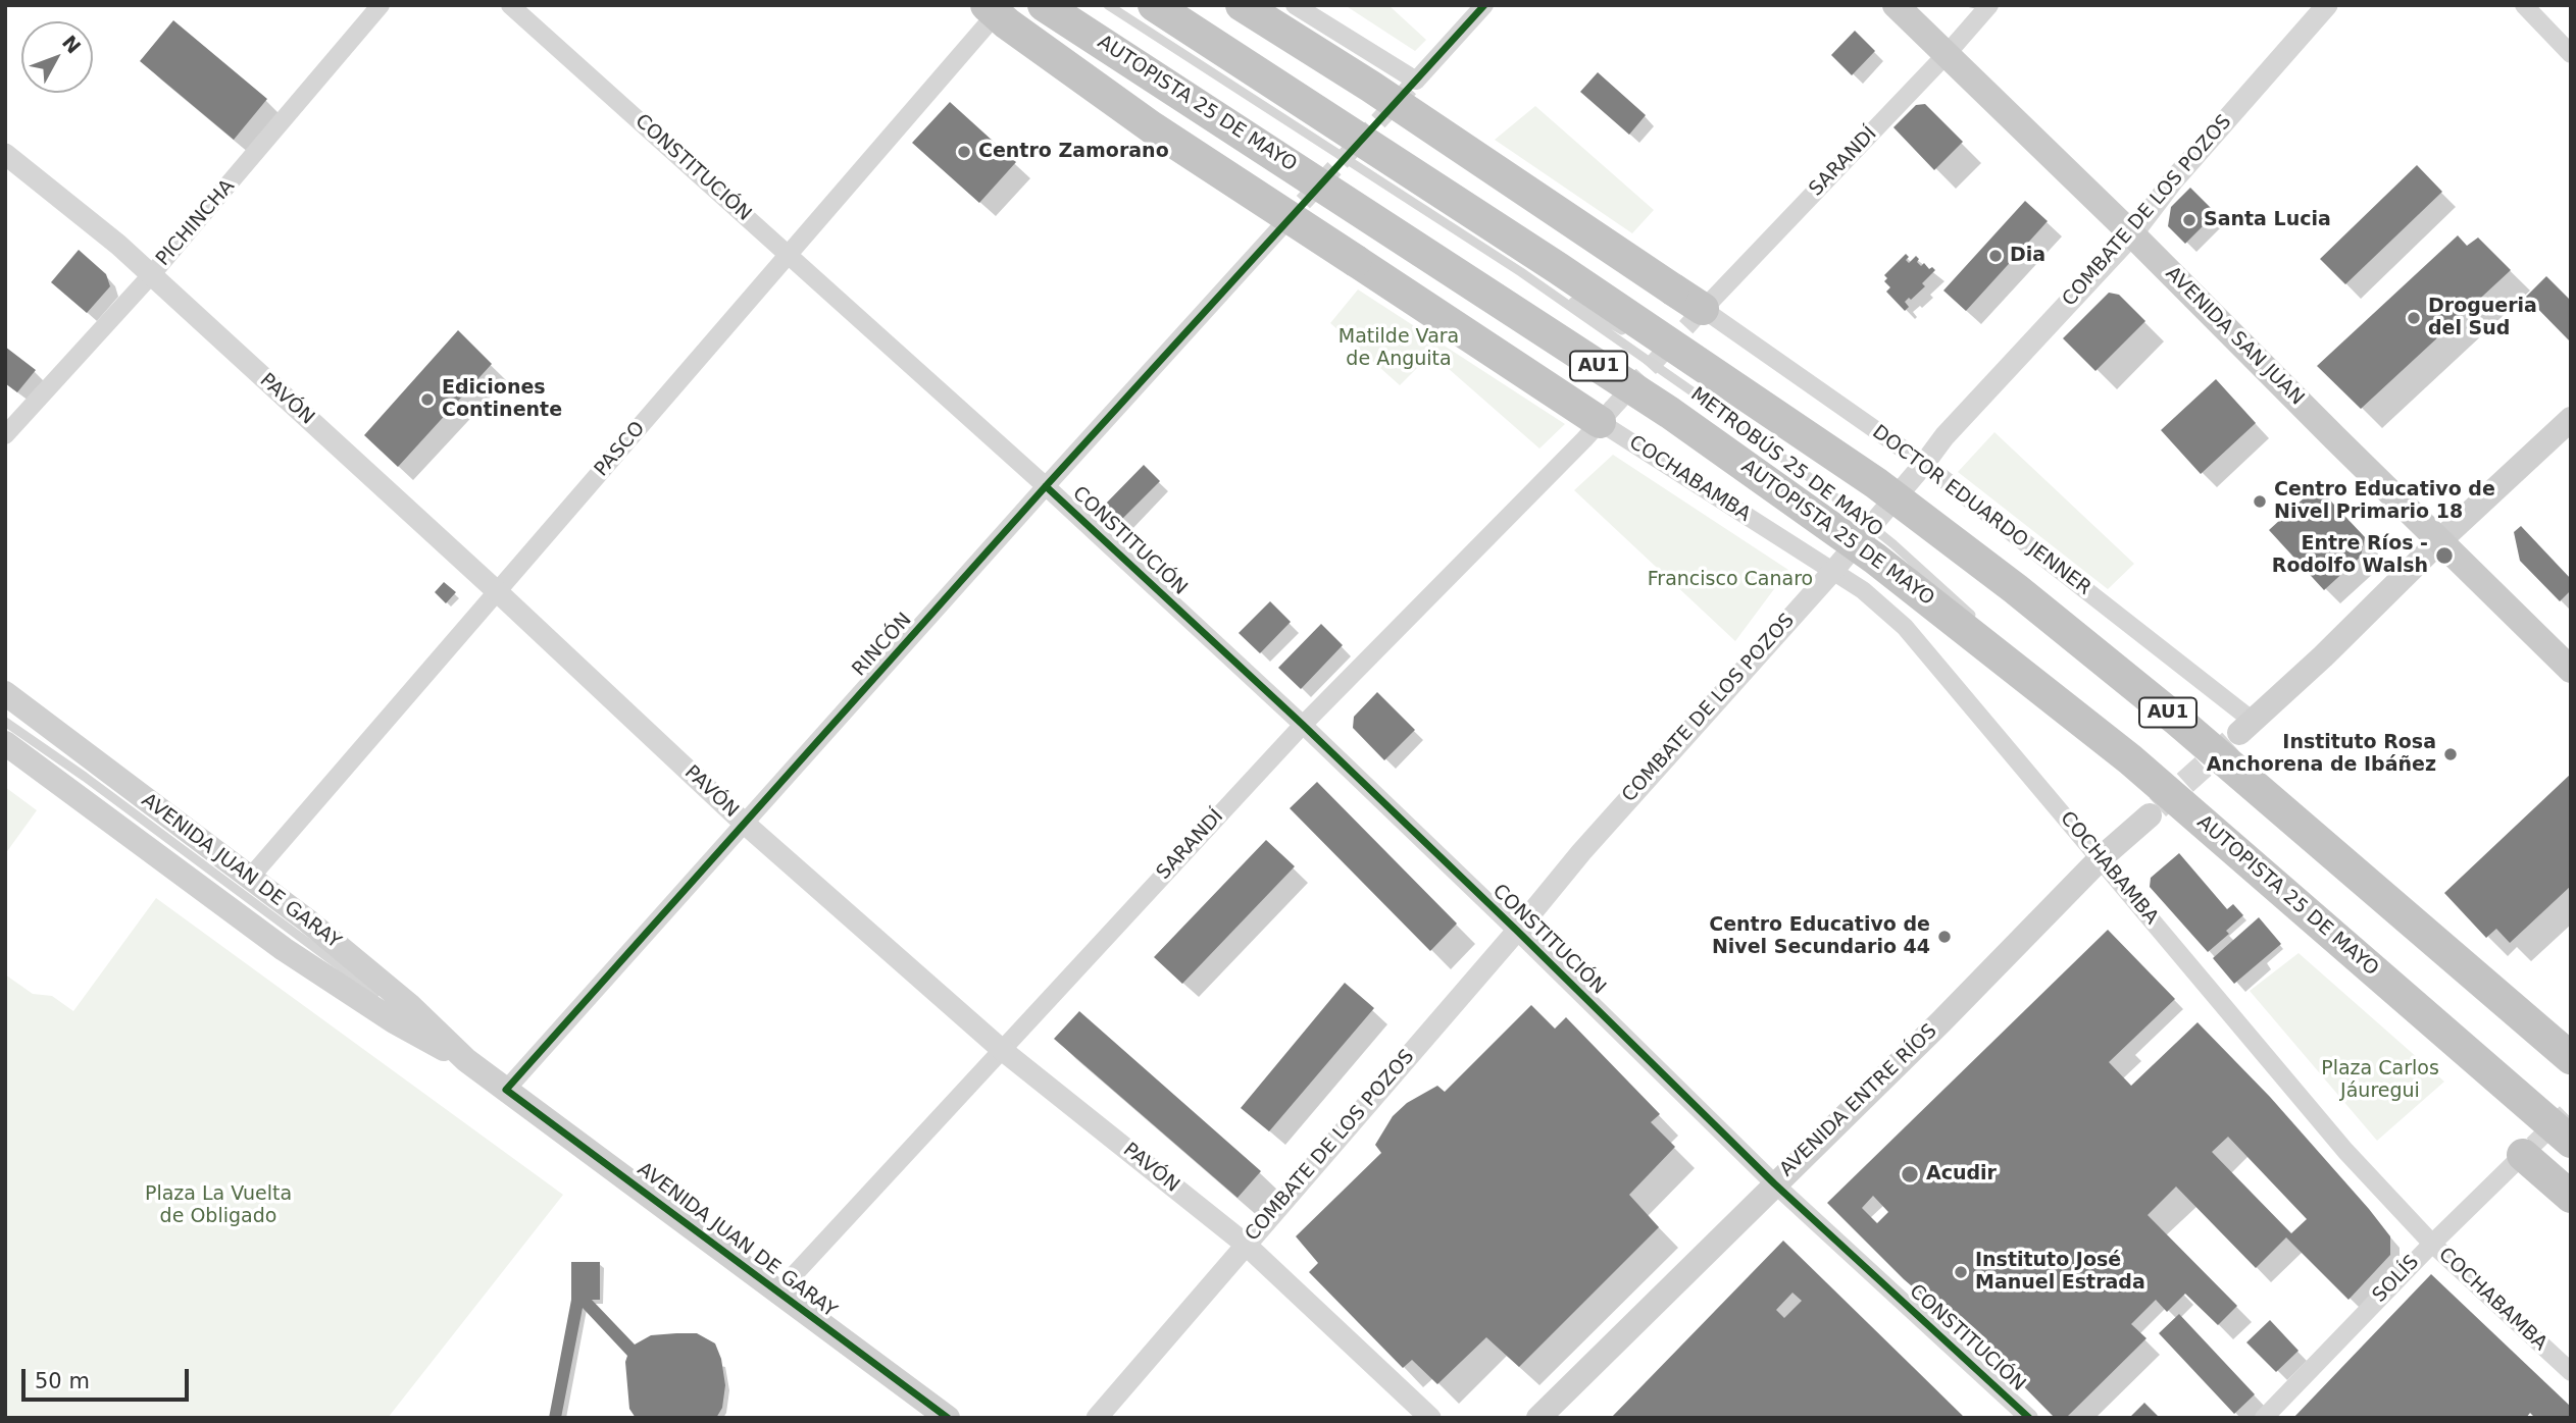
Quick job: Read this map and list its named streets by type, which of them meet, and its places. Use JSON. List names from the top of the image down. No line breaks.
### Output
{"streets":{"highway":["AUTOPISTA 25 DE MAYO","AU1"],"main road":["AVENIDA SAN JUAN","AVENIDA JUAN DE GARAY","AVENIDA ENTRE RÍOS"],"street":["SARANDÍ","CONSTITUCIÓN","COMBATE DE LOS POZOS","PICHINCHA","PAVÓN","PASCO","COCHABAMBA","DOCTOR EDUARDO JENNER","RINCÓN","SOLÍS"],"lane":["METROBÚS 25 DE MAYO"]},"crossings":[["SARANDÍ","CONSTITUCIÓN"],["SARANDÍ","AVENIDA SAN JUAN"],["SARANDÍ","PAVÓN"],["SARANDÍ","COCHABAMBA"],["SARANDÍ","DOCTOR EDUARDO JENNER"],["SARANDÍ","AVENIDA JUAN DE GARAY"],["CONSTITUCIÓN","COMBATE DE LOS POZOS"],["CONSTITUCIÓN","PASCO"],["CONSTITUCIÓN","RINCÓN"],["CONSTITUCIÓN","AVENIDA ENTRE RÍOS"],["COMBATE DE LOS POZOS","AVENIDA SAN JUAN"],["COMBATE DE LOS POZOS","PAVÓN"],["COMBATE DE LOS POZOS","COCHABAMBA"],["COMBATE DE LOS POZOS","DOCTOR EDUARDO JENNER"],["PICHINCHA","PAVÓN"],["AU1","METROBÚS 25 DE MAYO"],["PAVÓN","PASCO"],["PAVÓN","RINCÓN"],["PASCO","AVENIDA JUAN DE GARAY"],["COCHABAMBA","AVENIDA ENTRE RÍOS"],["COCHABAMBA","SOLÍS"],["RINCÓN","AVENIDA JUAN DE GARAY"]],"parks":["Matilde Vara de Anguita","Francisco Canaro","Plaza Carlos Jáuregui","Plaza La Vuelta de Obligado"],"places":["Centro Zamorano","Santa Lucia","Dia","Drogueria del Sud","Ediciones Continente","Centro Educativo de Nivel Primario 18","Entre Ríos - Rodolfo Walsh","Instituto Rosa Anchorena de Ibáñez","Centro Educativo de Nivel Secundario 44","Acudir","Instituto José Manuel Estrada"],"scale_bar":"50 m","north":"top right"}
